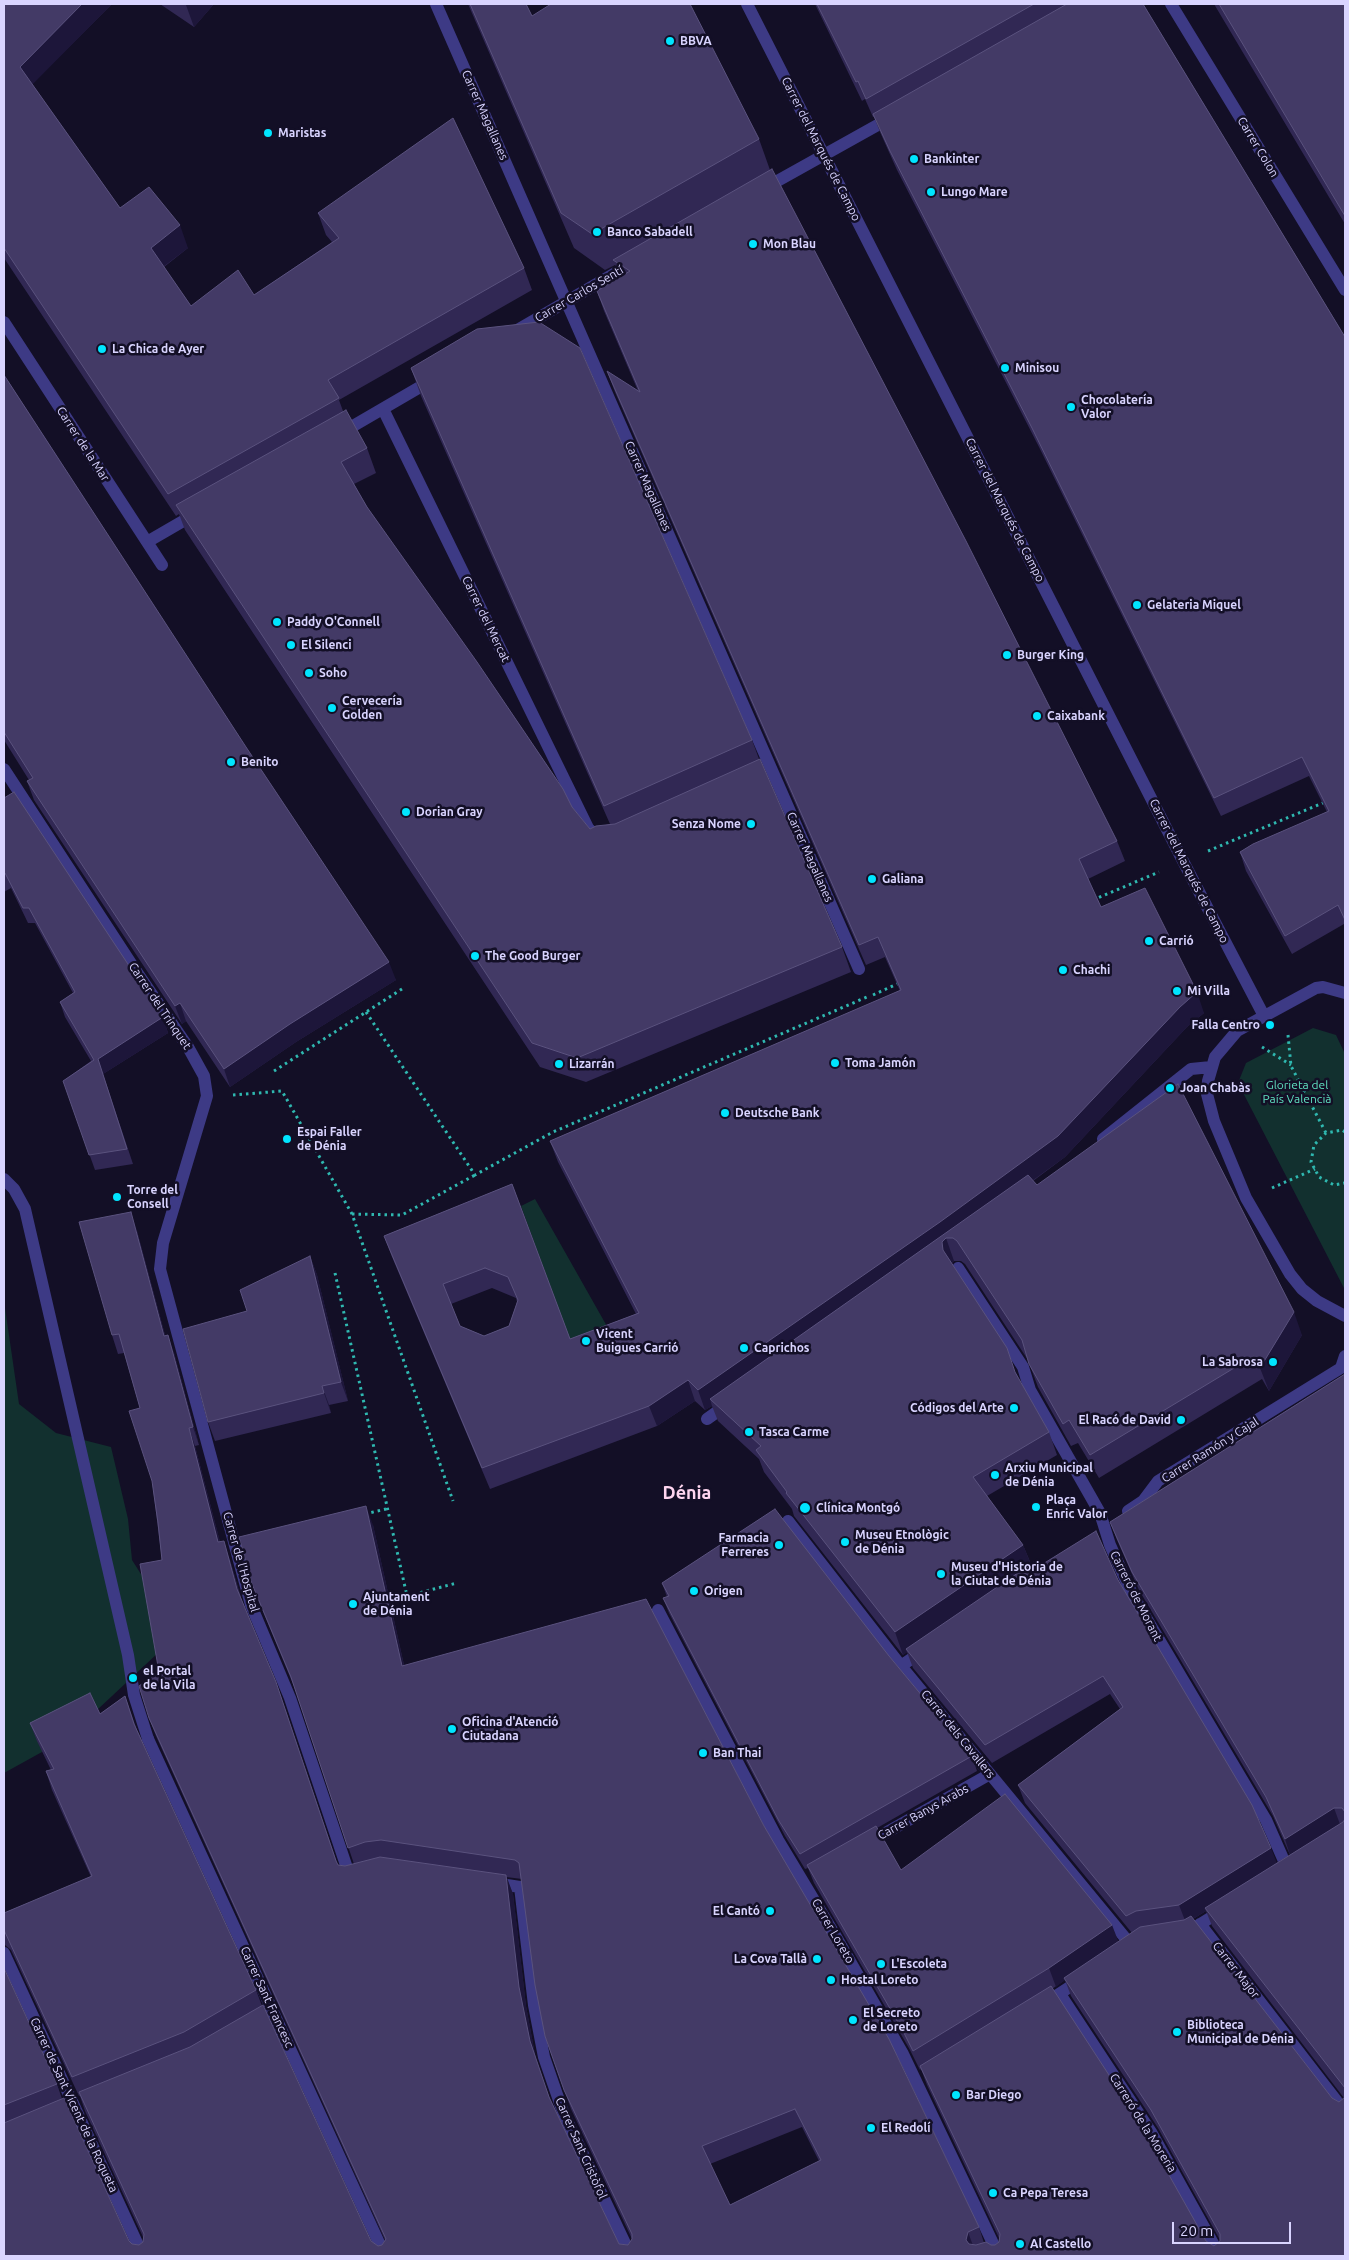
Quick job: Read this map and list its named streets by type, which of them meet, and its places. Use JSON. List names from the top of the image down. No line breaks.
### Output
{"streets":{"street":["Carrer Magallanes","Carrer Colon","Carrer del Marqués de Campo","Carrer Carlos Sentí","Carrer de la Mar","Carrer del Mercat","Carrer del Trinquet","Carrer Ramón y Cajal","Carrer de l'Hospital","Carreró de Morant","Carrer dels Cavallers","Carrer Banys Arabs","Carrer Loreto","Carrer Major","Carrer Sant Francesc","Carrer de Sant Vicent de la Roqueta","Carreró de la Moreria","Carrer Sant Cristòfol"]},"crossings":[["Carrer Magallanes","Carrer Carlos Sentí"],["Carrer del Trinquet","Carrer de l'Hospital"],["Carrer Ramón y Cajal","Carreró de Morant"],["Carrer dels Cavallers","Carrer Banys Arabs"]],"districts":["Dénia"],"parks":["Glorieta del País Valencià"],"places":["BBVA","Maristas","Bankinter","Lungo Mare","Banco Sabadell","Mon Blau","La Chica de Ayer","Minisou","Chocolatería Valor","Gelateria Miquel","Paddy O'Connell","El Silenci","Burger King","Soho","Cervecería Golden","Caixabank","Benito","Dorian Gray","Senza Nome","Galiana","Carrió","The Good Burger","Chachi","Mi Villa","Falla Centro","Toma Jamón","Lizarrán","Joan Chabàs","Deutsche Bank","Espai Faller de Dénia","Torre del Consell","Vicent Buigues Carrió","Caprichos","La Sabrosa","Códigos del Arte","El Racó de David","Tasca Carme","Arxiu Municipal de Dénia","Plaça Enric Valor","Clínica Montgó","Museu Etnològic de Dénia","Farmacia Ferreres","Museu d'Historia de la Ciutat de Dénia","Origen","Ajuntament de Dénia","el Portal de la Vila","Oficina d'Atenció Ciutadana","Ban Thai","El Cantó","La Cova Tallà","L'Escoleta","Hostal Loreto","El Secreto de Loreto","Biblioteca Municipal de Dénia","Bar Diego","El Redolí","Ca Pepa Teresa","Al Castello"],"scale_bar":"20 m"}
